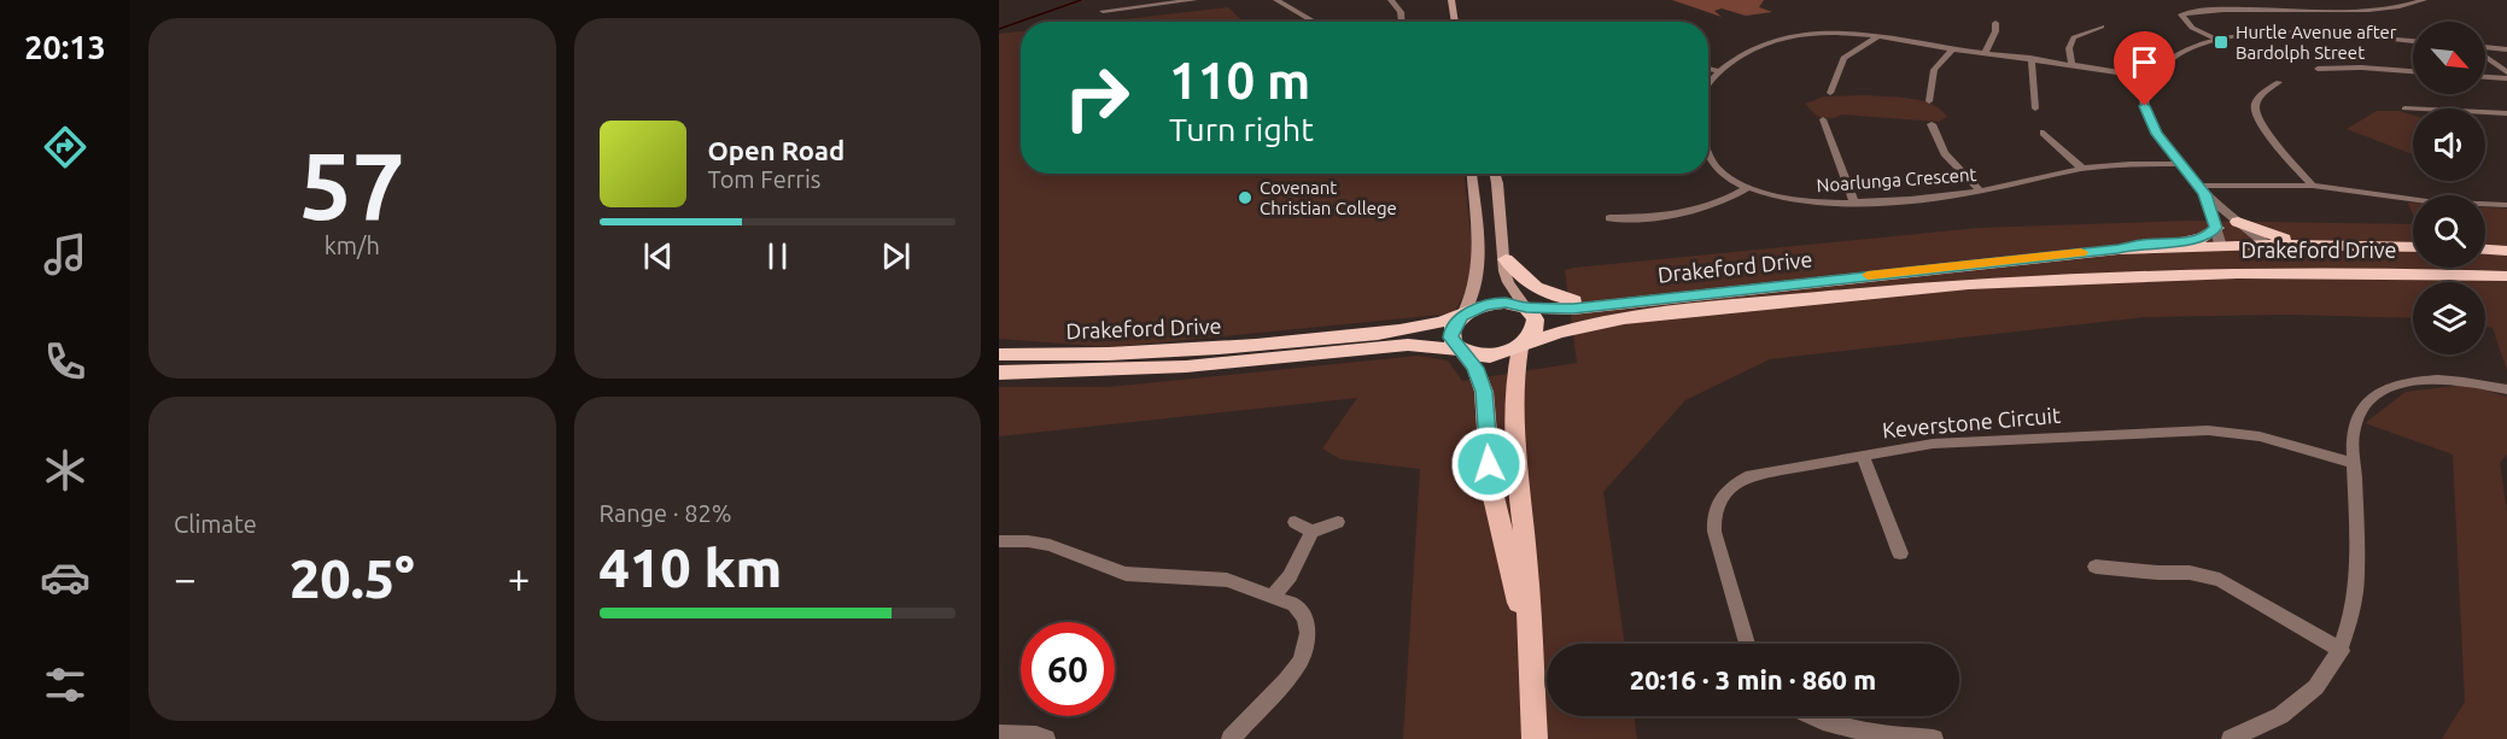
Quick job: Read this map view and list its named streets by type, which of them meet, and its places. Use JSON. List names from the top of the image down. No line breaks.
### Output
{"streets":{"highway":["Drakeford Drive"],"street":["Noarlunga Crescent","Keverstone Circuit"]},"places":{"transit":["Hurtle Avenue after Bardolph Street"],"other":["Covenant Christian College"]},"north":"bottom right","page":{"tabs":"20:13","tile":[["57","km/h"],"Climate",["Range · 82%","410 km"]],"turn":["110 m","Turn right"],"song":["Open Road","Tom Ferris"],"heat":["−","20.5°","+"],"limit":"60","trip":"20:16 · 3 min · 860 m"}}
